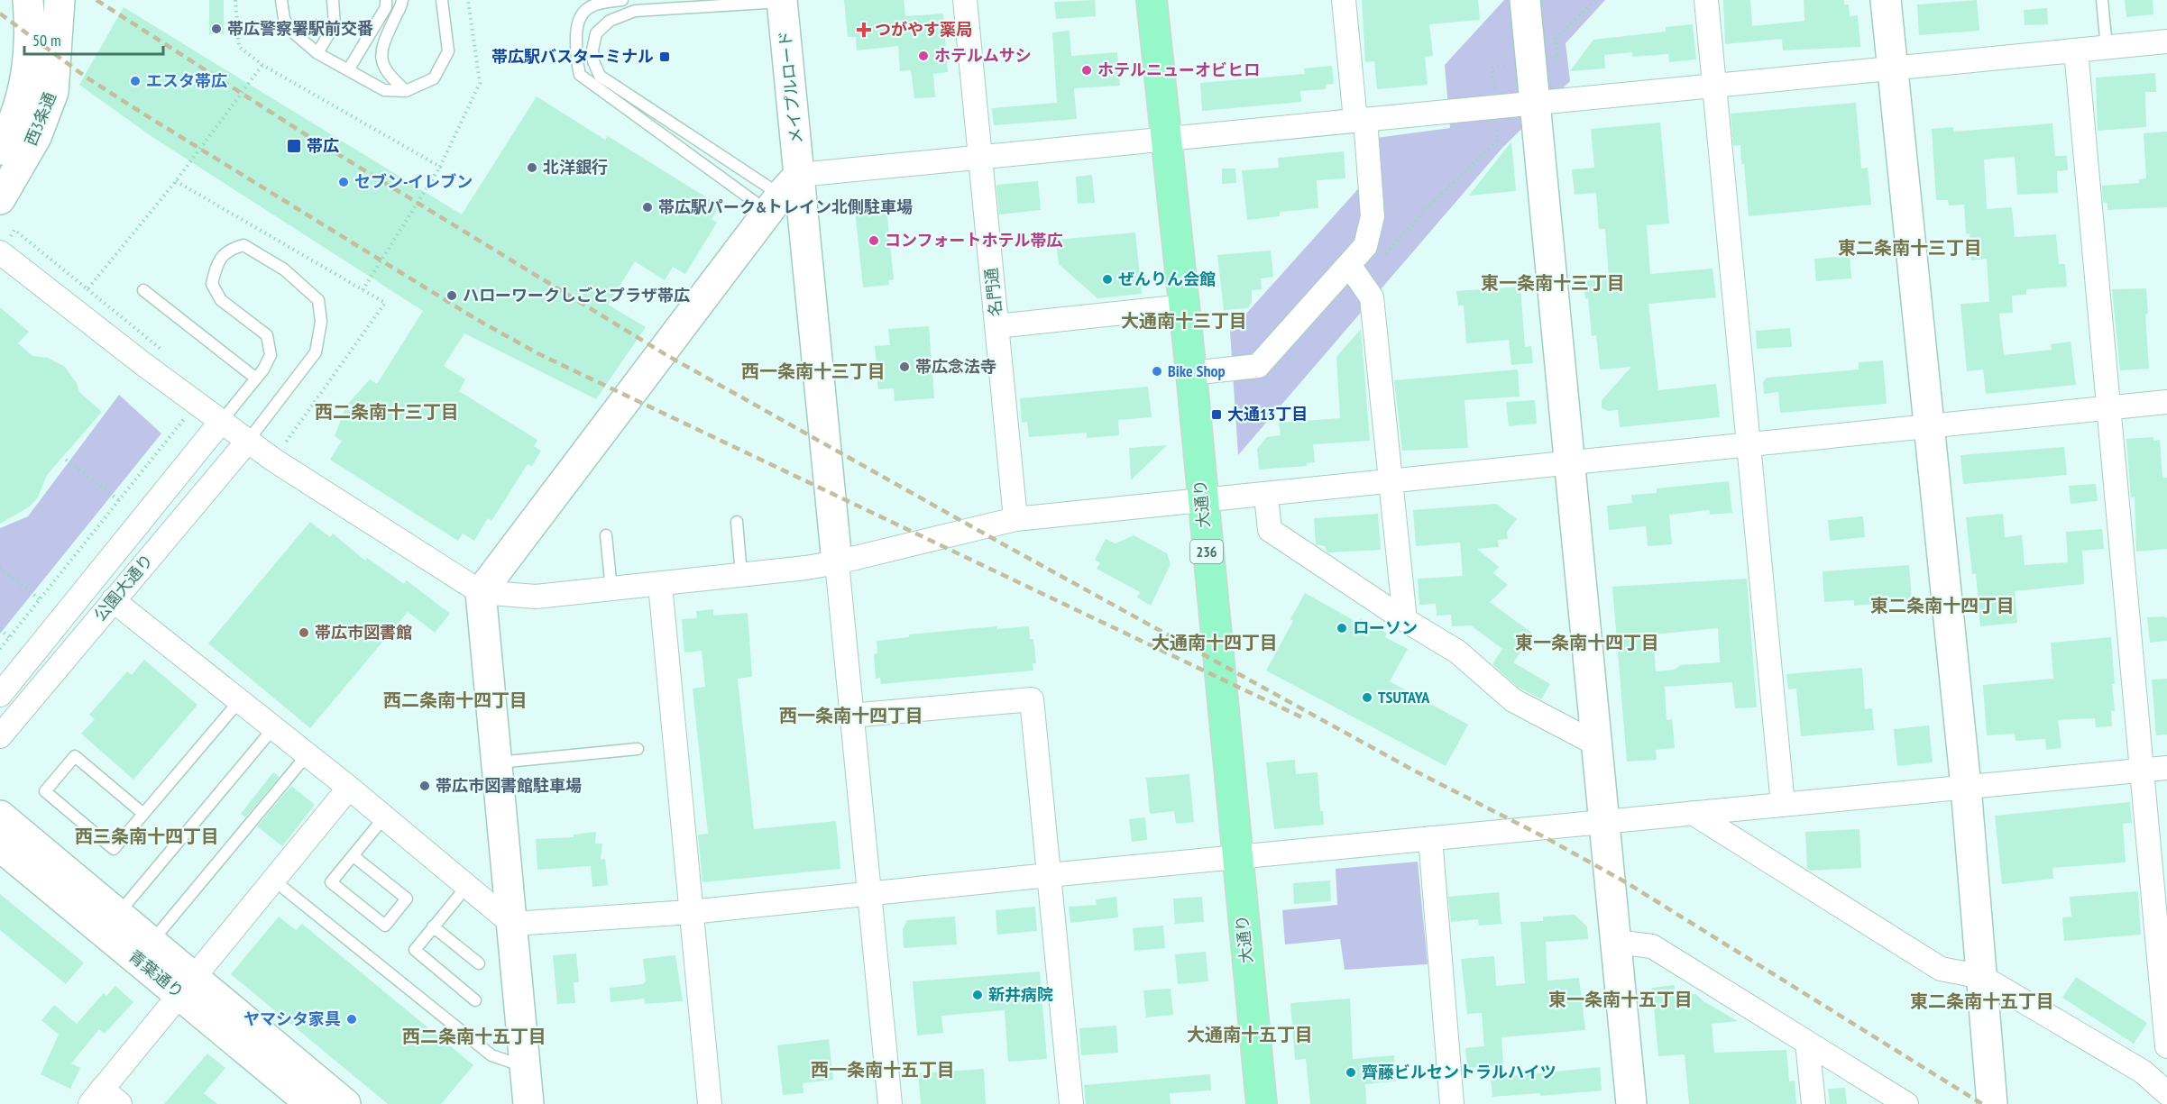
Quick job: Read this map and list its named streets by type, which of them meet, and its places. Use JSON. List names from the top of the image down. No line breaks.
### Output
{"streets":{"highway":["大通り","236"],"street":["メイプルロード","西3条通","名門通","公園大通り","青葉通り"]},"districts":["東二条南十三丁目","東一条南十三丁目","大通南十三丁目","西一条南十三丁目","西二条南十三丁目","東二条南十四丁目","大通南十四丁目","東一条南十四丁目","西二条南十四丁目","西一条南十四丁目","西三条南十四丁目","東一条南十五丁目","東二条南十五丁目","大通南十五丁目","西二条南十五丁目","西一条南十五丁目"],"places":{"other":["帯広警察署駅前交番","ホテルムサシ","ホテルニューオビヒロ","エスタ帯広","北洋銀行","セブン-イレブン","帯広駅パーク&トレイン北側駐車場","コンフォートホテル帯広","ぜんりん会館","ハローワークしごとプラザ帯広","帯広念法寺","Bike Shop","ローソン","帯広市図書館","TSUTAYA","帯広市図書館駐車場","新井病院","ヤマシタ家具","齊藤ビルセントラルハイツ"],"health":["つがやす薬局"],"transit":["帯広駅バスターミナル","帯広","大通13丁目"]},"scale_bar":"50 m"}
